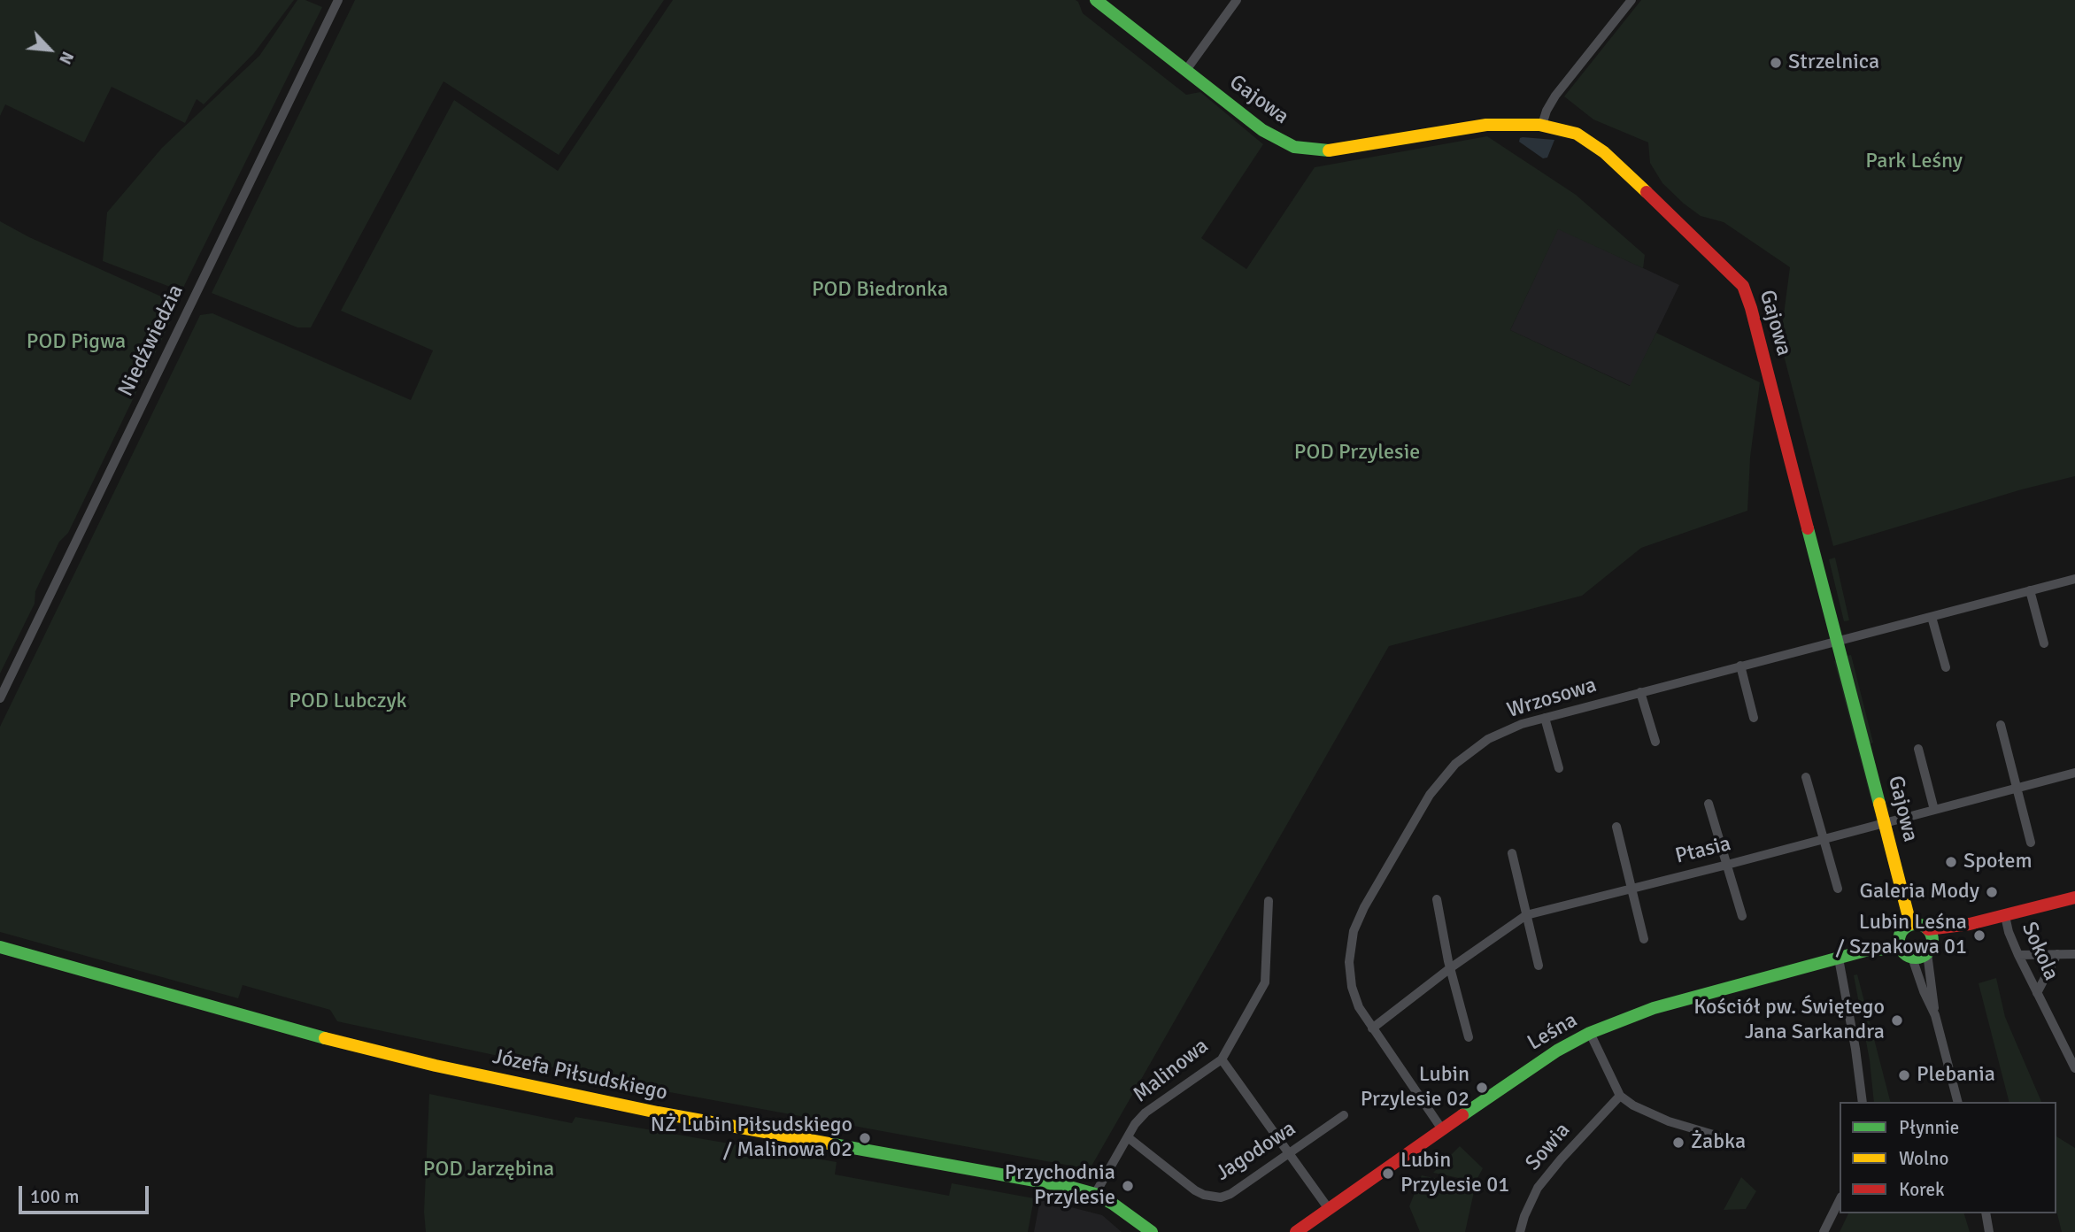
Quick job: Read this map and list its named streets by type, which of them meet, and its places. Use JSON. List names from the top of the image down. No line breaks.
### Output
{"streets":{"street":["Gajowa","Niedźwiedzia","Wrzosowa","Ptasia","Sokola","Leśna","Malinowa","Józefa Piłsudskiego","Sowia","Jagodowa"]},"crossings":[["Gajowa","Wrzosowa"],["Gajowa","Ptasia"],["Gajowa","Leśna"],["Wrzosowa","Ptasia"],["Wrzosowa","Leśna"],["Malinowa","Józefa Piłsudskiego"],["Malinowa","Jagodowa"]],"parks":["Park Leśny","POD Biedronka","POD Pigwa","POD Przylesie","POD Lubczyk","POD Jarzębina"],"places":["Strzelnica","Społem","Galeria Mody","Lubin Leśna / Szpakowa 01","Kościół pw. Świętego Jana Sarkandra","Plebania","Lubin Przylesie 02","NŻ Lubin Piłsudskiego / Malinowa 02","Żabka","Lubin Przylesie 01","Przychodnia Przylesie"],"legend":["Płynnie","Wolno","Korek"],"scale_bar":"100 m","north":"bottom right"}
